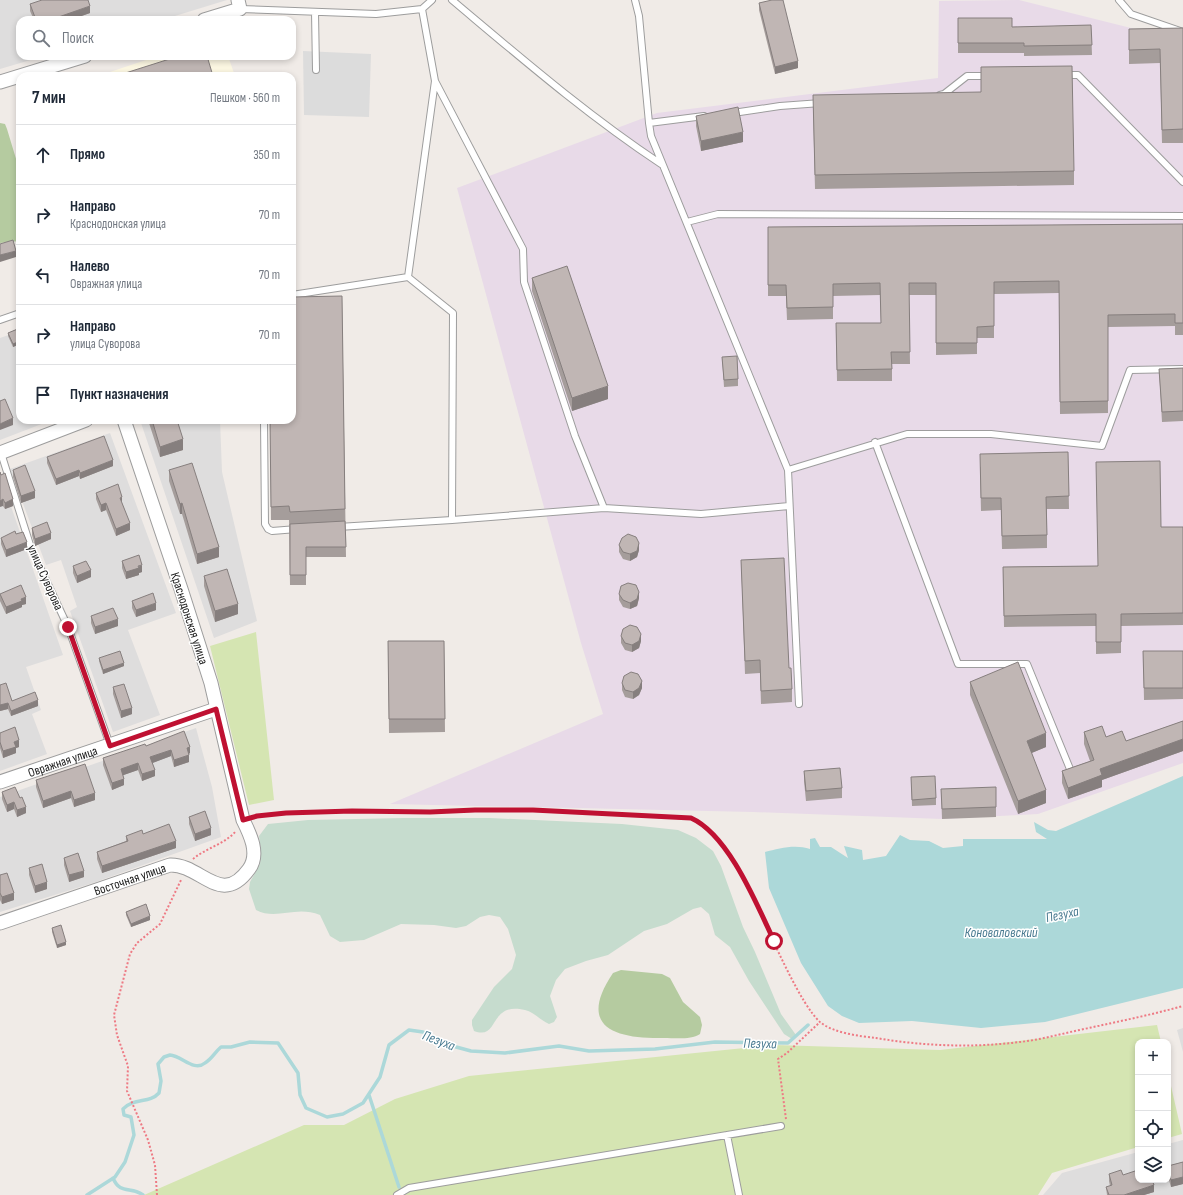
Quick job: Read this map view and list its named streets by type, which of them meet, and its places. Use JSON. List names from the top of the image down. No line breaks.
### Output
{"streets":{"street":["Краснодонская улица","Овражная улица","Восточная улица"],"lane":["улица Суворова"]},"crossings":[["улица Суворова","Овражная улица"],["Краснодонская улица","Овражная улица"],["Краснодонская улица","Восточная улица"]],"water":["Пезуха","Коноваловский"],"page":{"search":"Поиск","heading":["7 мин","Пешком · 560 m"],"list":[["Прямо","350 m"],["Направо","Краснодонская улица","70 m"],["Налево","Овражная улица","70 m"],["Направо","улица Суворова","70 m"],"Пункт назначения"],"map_buttons":["+","−"]}}
